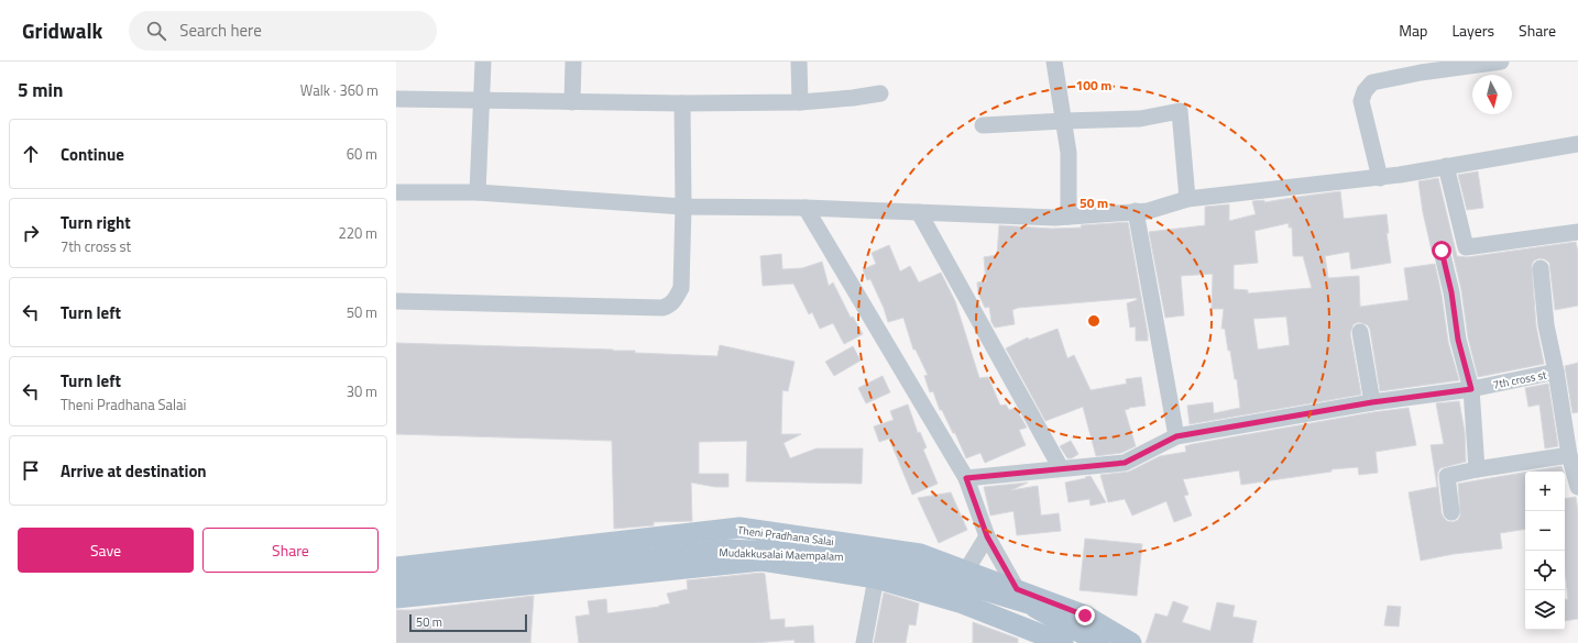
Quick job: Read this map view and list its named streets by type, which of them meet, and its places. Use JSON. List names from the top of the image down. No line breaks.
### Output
{"streets":{"main road":["Theni Pradhana Salai","Mudakkusalai Maempalam"],"street":["7th cross st"]},"crossings":[["Theni Pradhana Salai","Mudakkusalai Maempalam"]],"scale_bar":"50 m","north":"bottom","page":{"header":"Gridwalk","search":"Search here","nav":["Map","Layers","Share"],"heading":["5 min","Walk · 360 m"],"list":[["Continue","60 m"],["Turn right","7th cross st","220 m"],["Turn left","50 m"],["Turn left","Theni Pradhana Salai","30 m"],"Arrive at destination"],"map_buttons":["+","−"],"buttons":["Save","Share"],"scale":"50 m"},"rings":["100 m","50 m"]}
